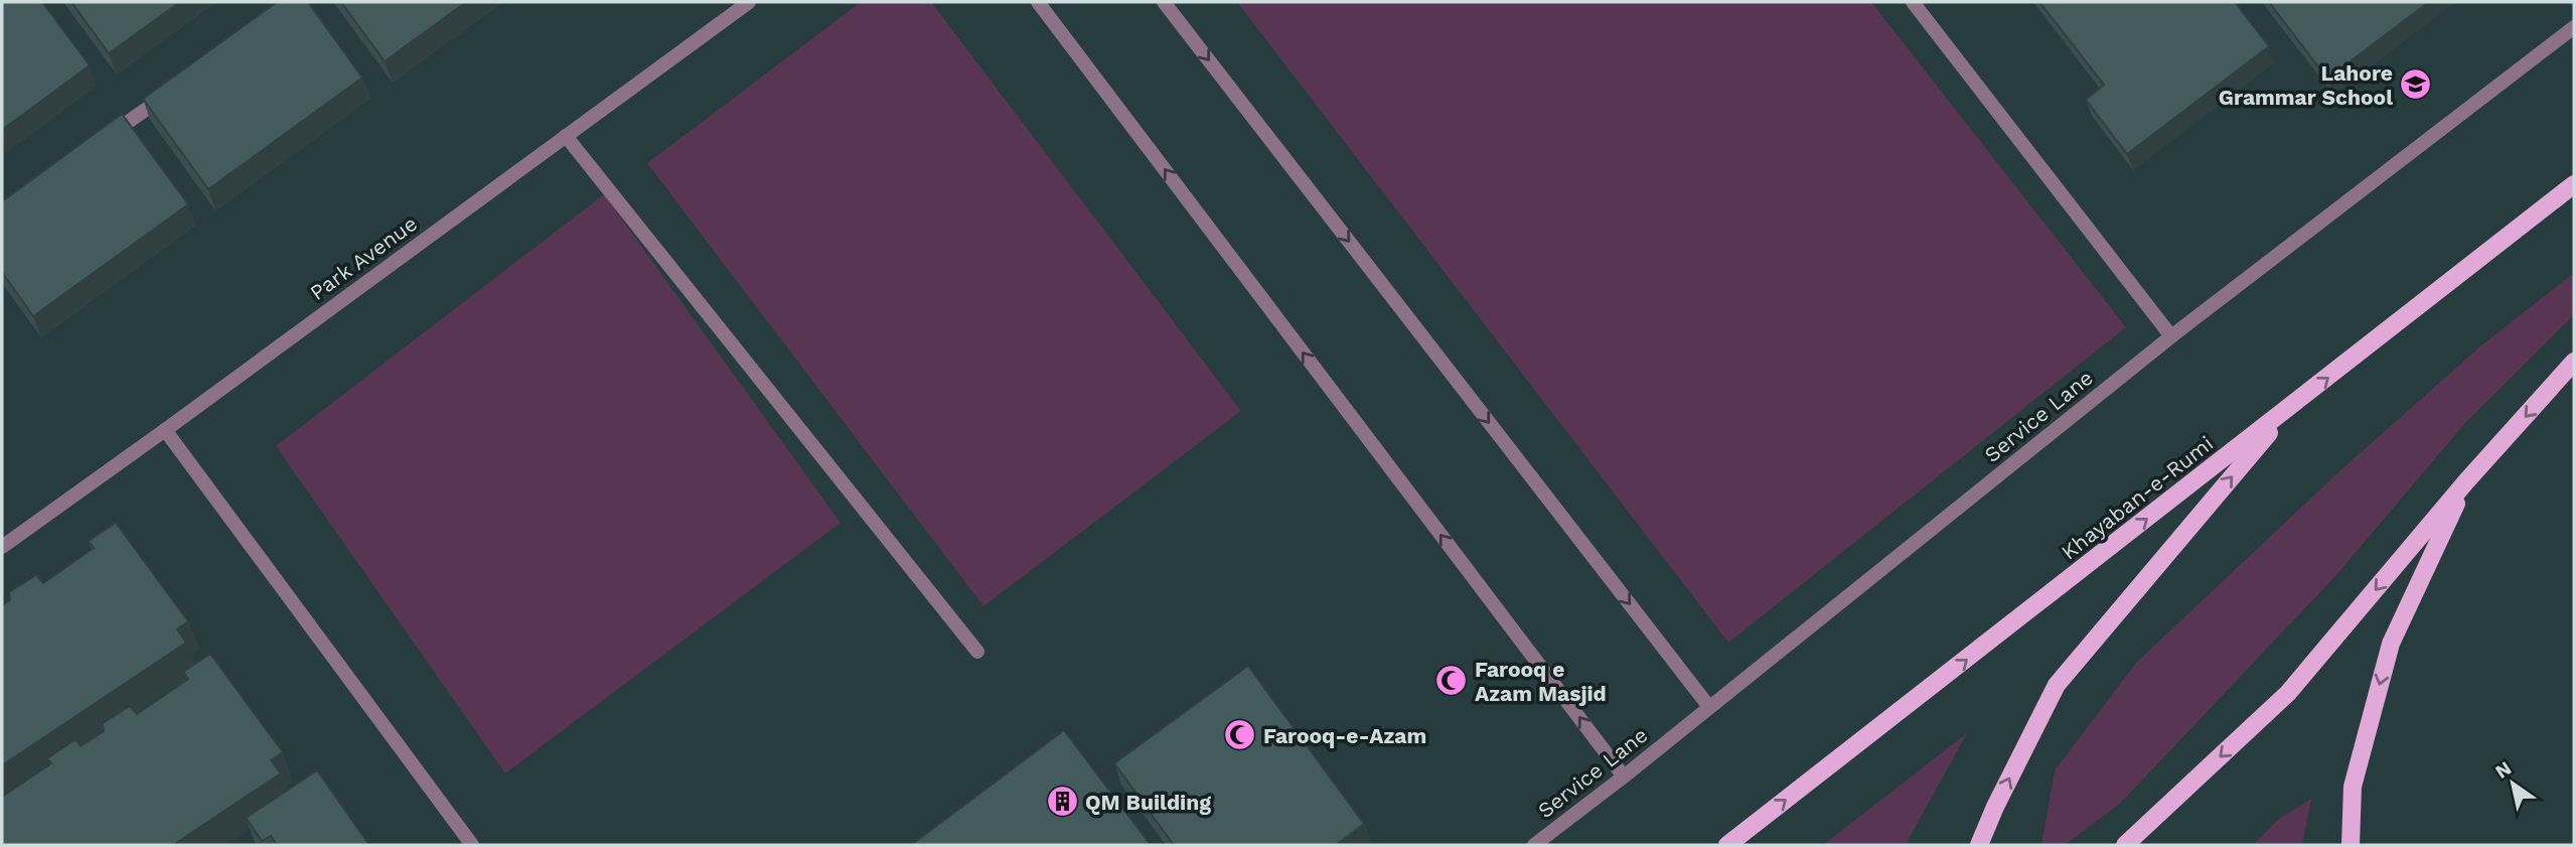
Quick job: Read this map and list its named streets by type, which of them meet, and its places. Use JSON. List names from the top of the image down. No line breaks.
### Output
{"streets":{"main road":["Khayaban-e-Rumi"],"street":["Park Avenue","Service Lane"]},"places":{"school or university":["Lahore Grammar School"],"mosque":["Farooq e Azam Masjid","Farooq-e-Azam"],"building":["QM Building"]},"north":"top left"}
